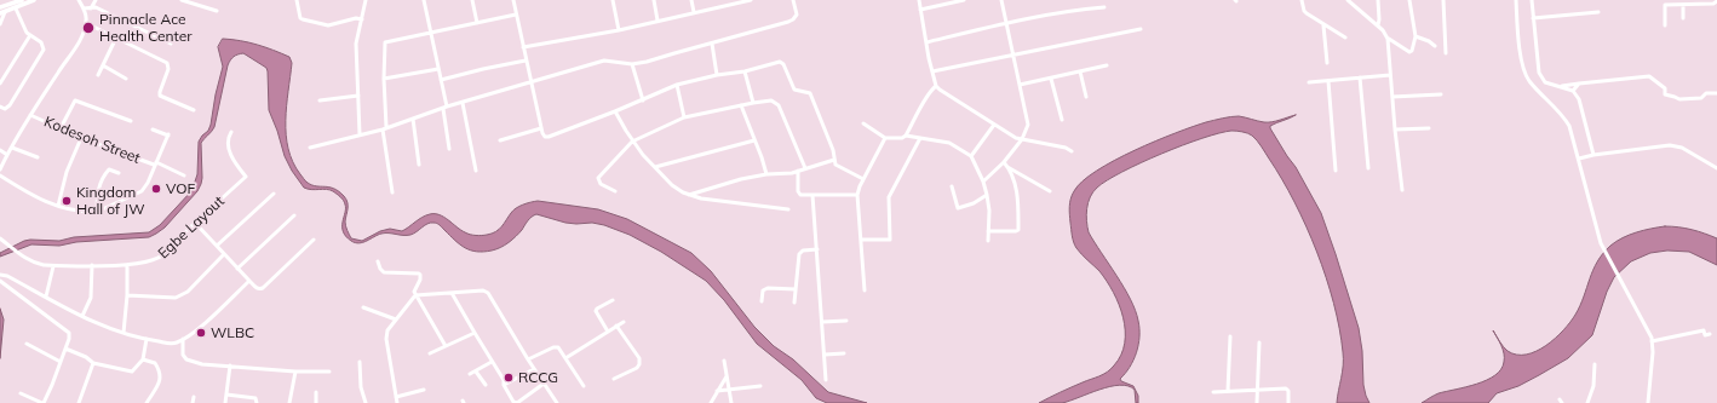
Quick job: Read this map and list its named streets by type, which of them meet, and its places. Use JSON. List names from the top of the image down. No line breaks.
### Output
{"streets":{"street":["Kodesoh Street","Egbe Layout"]},"places":["Pinnacle Ace Health Center","VOF","Kingdom Hall of JW","WLBC","RCCG"]}
